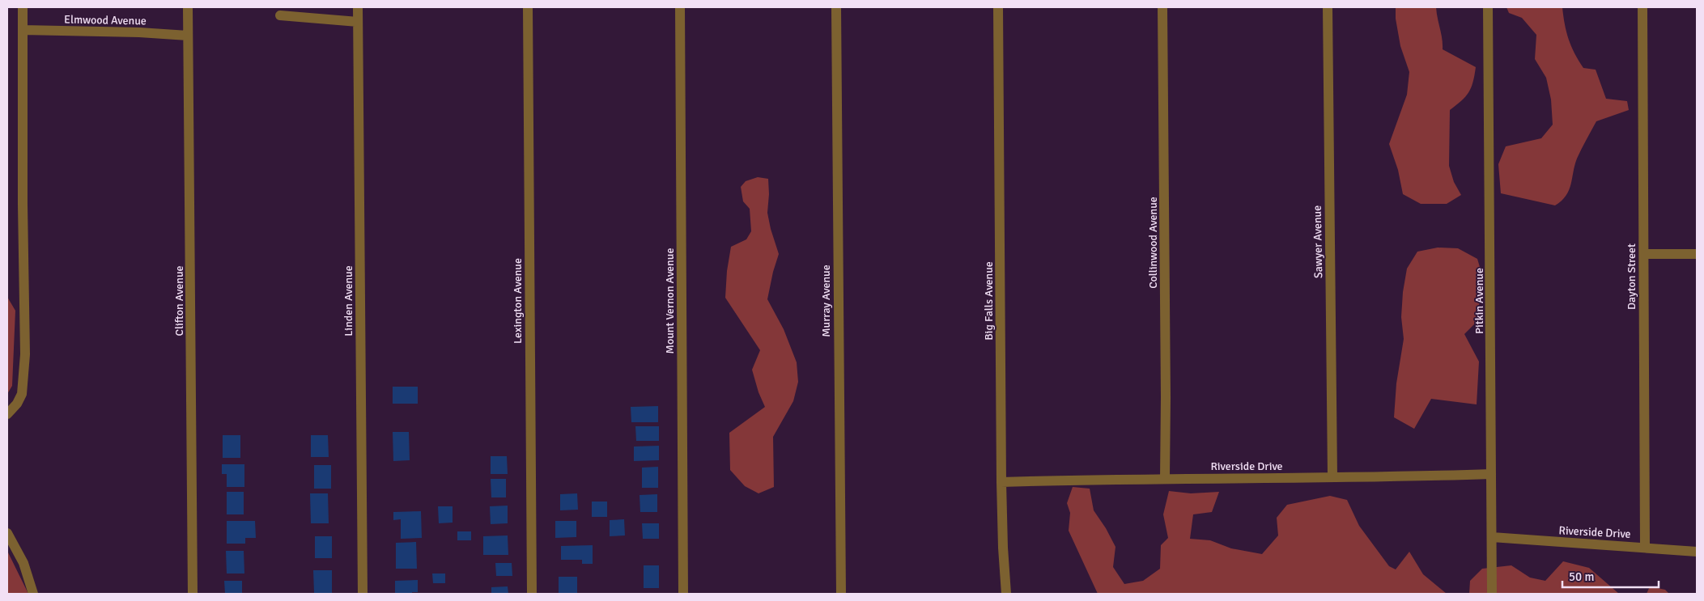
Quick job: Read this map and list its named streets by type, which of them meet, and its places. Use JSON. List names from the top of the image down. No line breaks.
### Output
{"streets":{"street":["Elmwood Avenue","Sawyer Avenue","Collinwood Avenue","Dayton Street","Clifton Avenue","Linden Avenue","Lexington Avenue","Mount Vernon Avenue","Murray Avenue","Big Falls Avenue","Pitkin Avenue","Riverside Drive"]},"crossings":[["Elmwood Avenue","Clifton Avenue"],["Sawyer Avenue","Riverside Drive"],["Collinwood Avenue","Riverside Drive"],["Dayton Street","Riverside Drive"],["Big Falls Avenue","Riverside Drive"],["Pitkin Avenue","Riverside Drive"]],"scale_bar":"50 m"}
